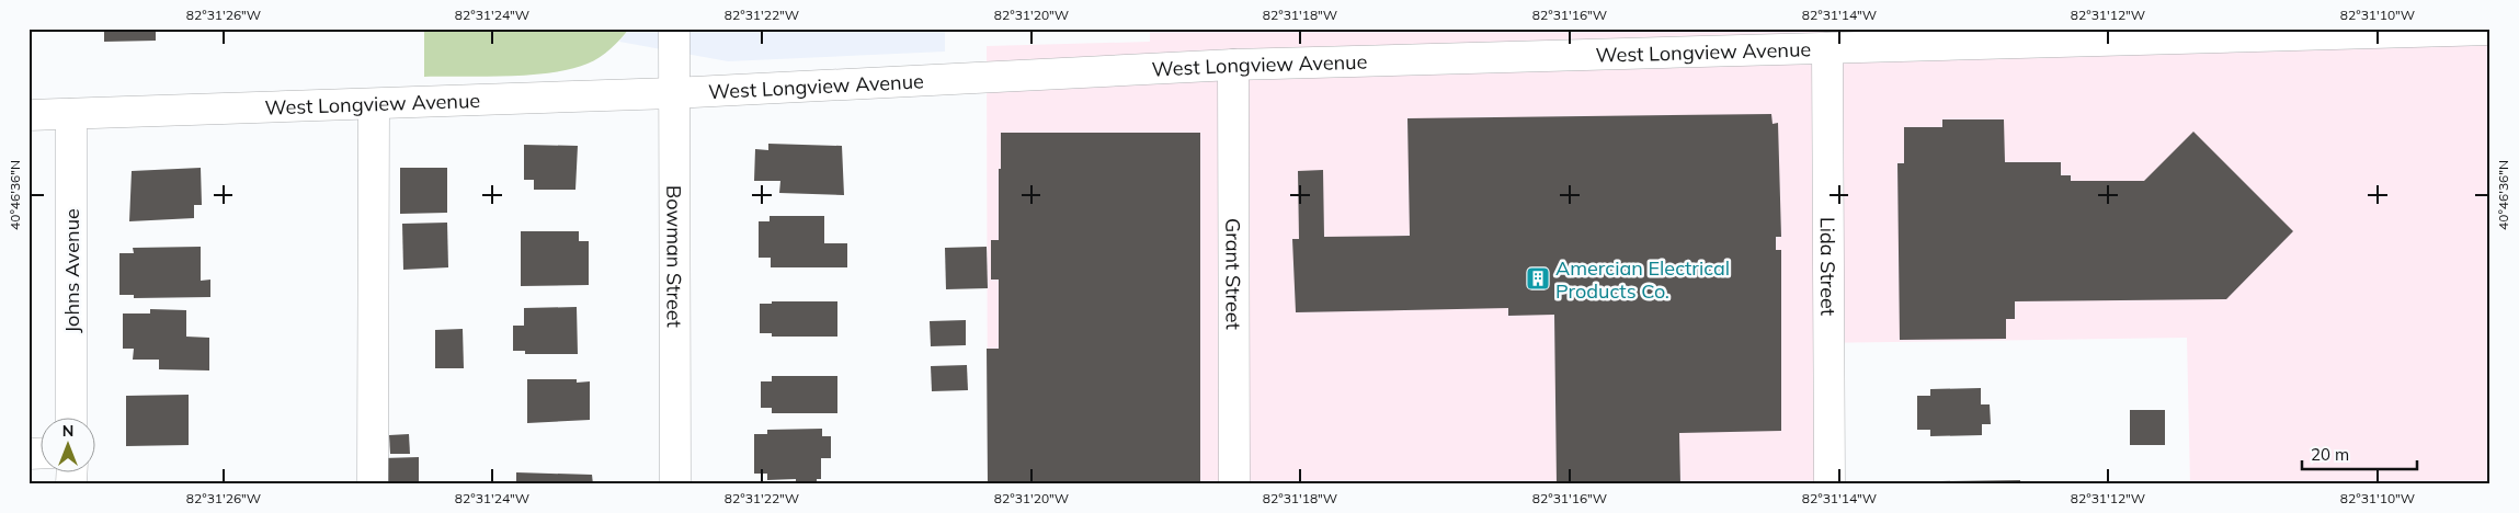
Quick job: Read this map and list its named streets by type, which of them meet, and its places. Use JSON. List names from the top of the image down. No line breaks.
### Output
{"streets":{"street":["West Longview Avenue","Bowman Street","Lida Street","Johns Avenue","Grant Street"]},"crossings":[["West Longview Avenue","Bowman Street"],["West Longview Avenue","Lida Street"],["West Longview Avenue","Johns Avenue"],["West Longview Avenue","Grant Street"]],"places":{"building":["Amercian Electrical Products Co."]},"scale_bar":"20 m","north":"top","coordinates":["82°31'26\"W","82°31'24\"W","82°31'22\"W","82°31'20\"W","82°31'18\"W","82°31'16\"W","82°31'14\"W","82°31'12\"W","82°31'10\"W","40°46'36\"N"]}
